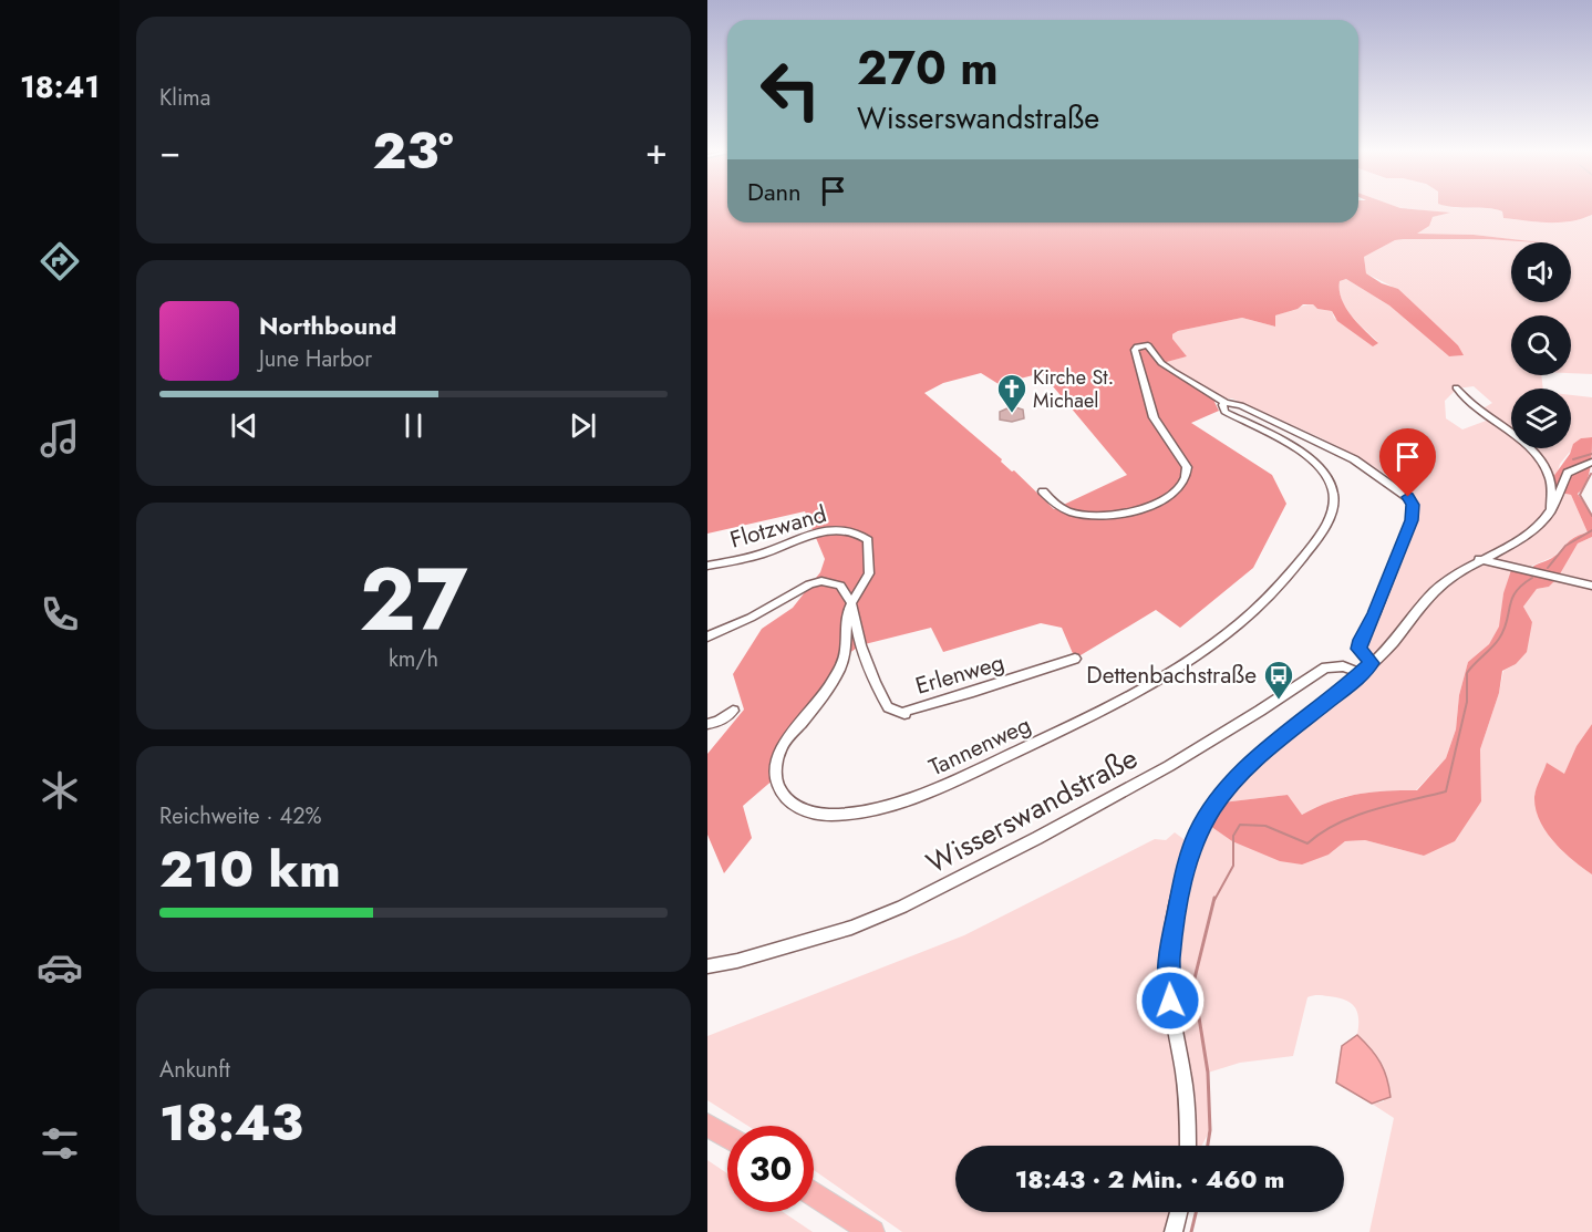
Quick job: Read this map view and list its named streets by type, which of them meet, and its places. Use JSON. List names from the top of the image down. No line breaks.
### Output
{"streets":{"street":["Flotzwand","Erlenweg","Tannenweg","Wisserswandstraße"]},"crossings":[["Flotzwand","Erlenweg"],["Flotzwand","Tannenweg"],["Erlenweg","Tannenweg"]],"places":{"church":["Kirche St. Michael"],"bus stop":["Dettenbachstraße"]},"page":{"tabs":"18:41","tile":["Klima",["27","km/h"],["Reichweite · 42%","210 km"],["Ankunft","18:43"]],"turn":["270 m","Wisserswandstraße"],"heat":["−","23°","+"],"then":"Dann","song":["Northbound","June Harbor"],"limit":"30","trip":"18:43 · 2 Min. · 460 m"}}
